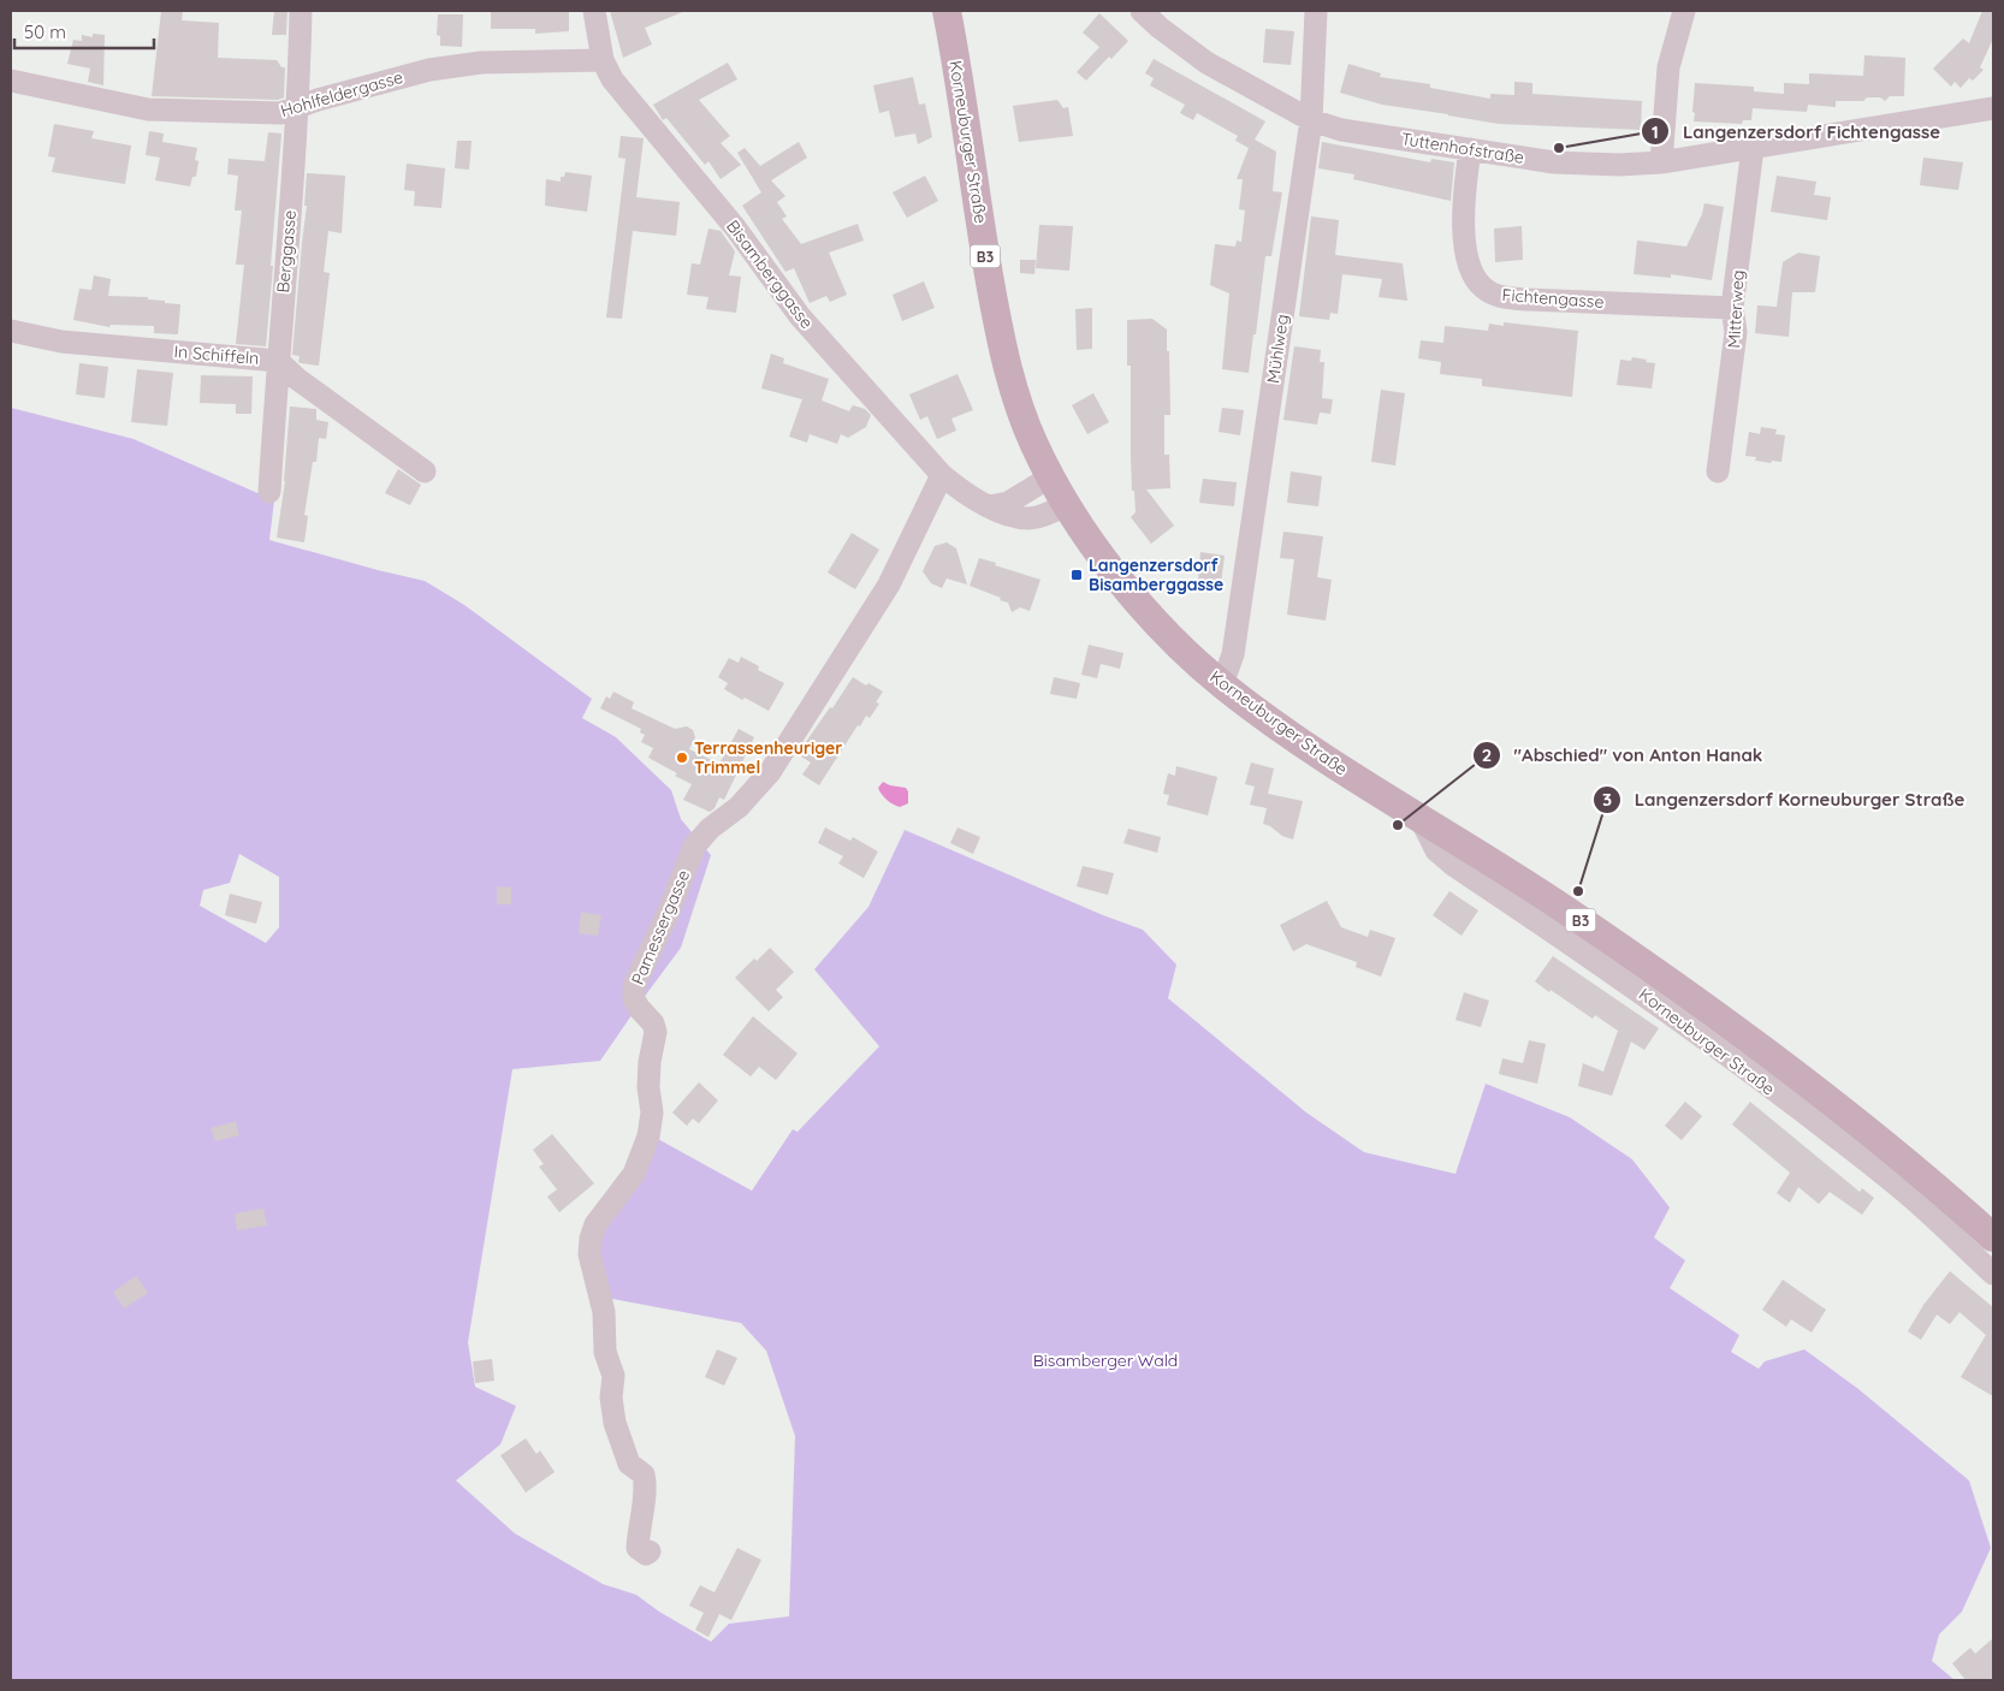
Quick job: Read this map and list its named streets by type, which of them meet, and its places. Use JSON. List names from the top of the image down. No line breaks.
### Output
{"streets":{"main road":["Korneuburger Straße","B3"],"street":["Hohlfeldergasse","Tuttenhofstraße","Berggasse","Bisamberggasse","Fichtengasse","Mitterweg","Mühlweg","In Schiffeln","Pamessergasse"]},"crossings":[["Hohlfeldergasse","Berggasse"],["Hohlfeldergasse","Bisamberggasse"],["Korneuburger Straße","Bisamberggasse"],["Korneuburger Straße","Mühlweg"],["Tuttenhofstraße","Fichtengasse"],["Tuttenhofstraße","Mitterweg"],["Tuttenhofstraße","Mühlweg"],["Berggasse","In Schiffeln"],["Bisamberggasse","Pamessergasse"],["Fichtengasse","Mitterweg"]],"parks":["Bisamberger Wald"],"places":{"other":["Langenzersdorf Fichtengasse","Terrassenheuriger Trimmel","\"Abschied\" von Anton Hanak","Langenzersdorf Korneuburger Straße"],"transit":["Langenzersdorf Bisamberggasse"]},"scale_bar":"50 m"}
